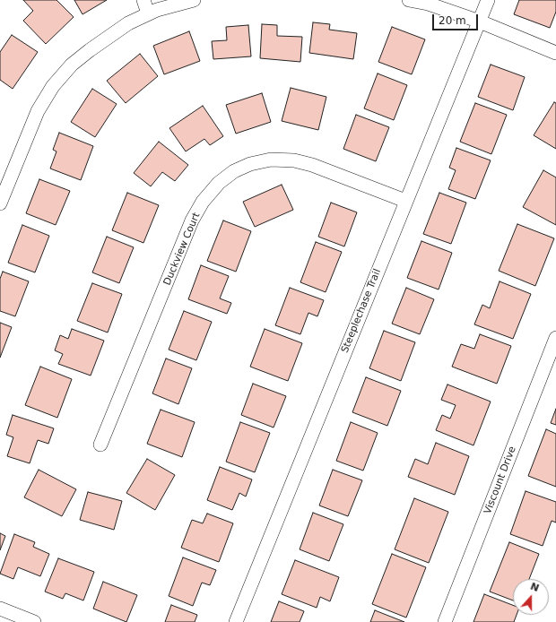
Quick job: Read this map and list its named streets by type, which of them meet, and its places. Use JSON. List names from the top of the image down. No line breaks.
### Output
{"streets":{"street":["Duckview Court","Steeplechase Trail","Viscount Drive"]},"crossings":[["Duckview Court","Steeplechase Trail"]],"scale_bar":"20 m","north":"top"}
